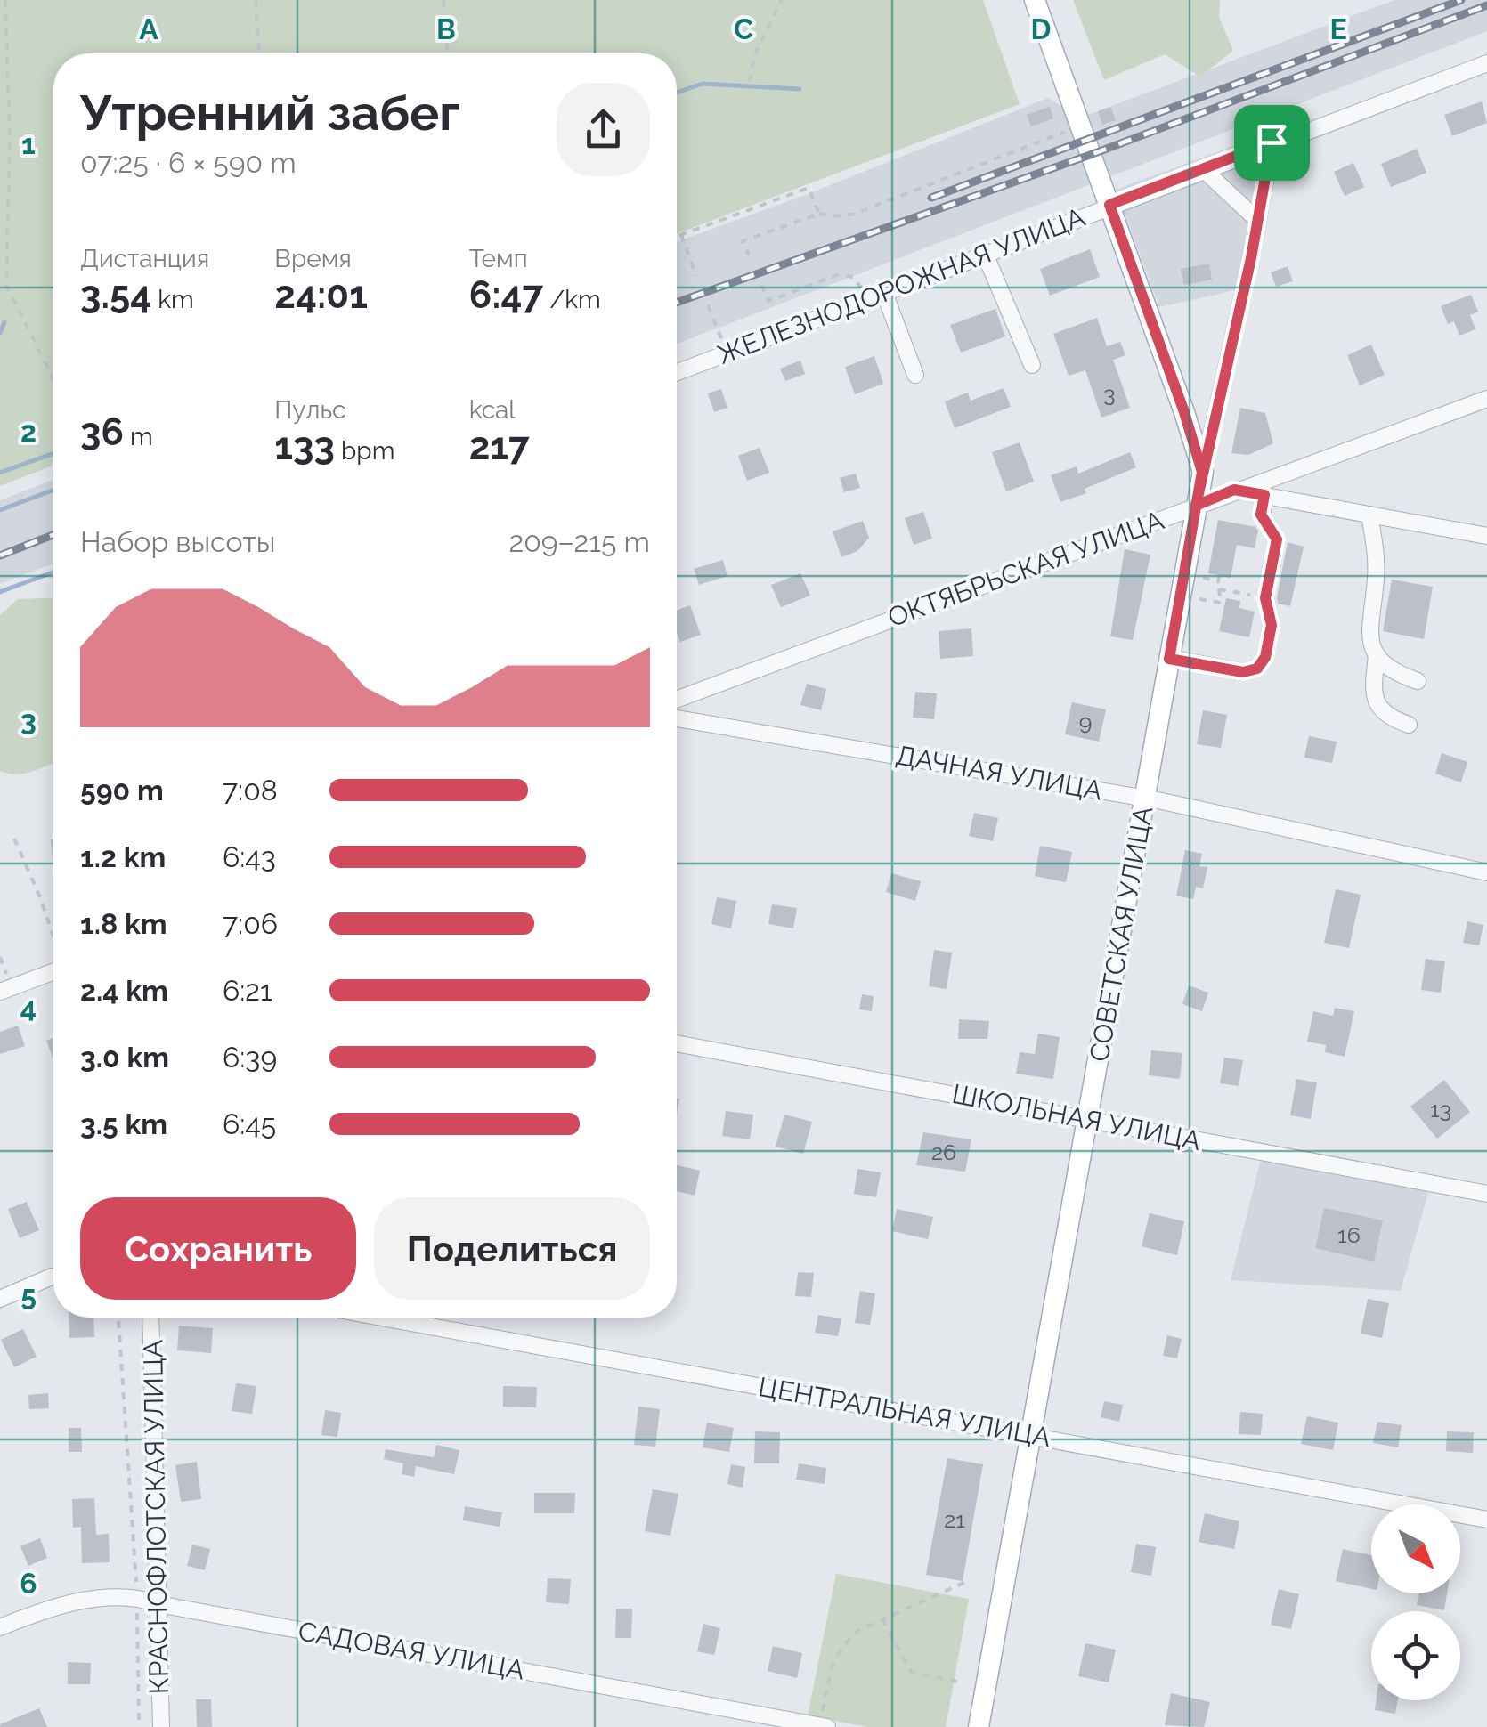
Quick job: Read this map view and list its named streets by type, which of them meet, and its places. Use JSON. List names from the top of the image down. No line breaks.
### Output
{"streets":{"main road":["СОВЕТСКАЯ УЛИЦА"],"street":["ЖЕЛЕЗНОДОРОЖНАЯ УЛИЦА","ОКТЯБРЬСКАЯ УЛИЦА","ДАЧНАЯ УЛИЦА","ШКОЛЬНАЯ УЛИЦА","ЦЕНТРАЛЬНАЯ УЛИЦА","КРАСНОФЛОТСКАЯ УЛИЦА","САДОВАЯ УЛИЦА"]},"crossings":[["ЖЕЛЕЗНОДОРОЖНАЯ УЛИЦА","СОВЕТСКАЯ УЛИЦА"],["ОКТЯБРЬСКАЯ УЛИЦА","СОВЕТСКАЯ УЛИЦА"],["ДАЧНАЯ УЛИЦА","СОВЕТСКАЯ УЛИЦА"],["СОВЕТСКАЯ УЛИЦА","ШКОЛЬНАЯ УЛИЦА"],["СОВЕТСКАЯ УЛИЦА","ЦЕНТРАЛЬНАЯ УЛИЦА"],["КРАСНОФЛОТСКАЯ УЛИЦА","САДОВАЯ УЛИЦА"]],"house_numbers":["3","9","13","26","16","21"],"north":"bottom right","page":{"heading":["Утренний забег","07:25 · 6 × 590 m"],"stats":[["Дистанция","3.54 km"],["Время","24:01"],["Темп","6:47 /km"],["36 m"],["Пульс","133 bpm"],["kcal","217"]],"chart":["Набор высоты","209–215 m"],"list":[{"name":"590 m","note":"7:08"},{"name":"1.2 km","note":"6:43"},{"name":"1.8 km","note":"7:06"},{"name":"2.4 km","note":"6:21"},{"name":"3.0 km","note":"6:39"},{"name":"3.5 km","note":"6:45"}],"buttons":["Сохранить","Поделиться"]},"grid":{"columns":["A","B","C","D","E"],"rows":["1","2","3","4","5","6"]}}
